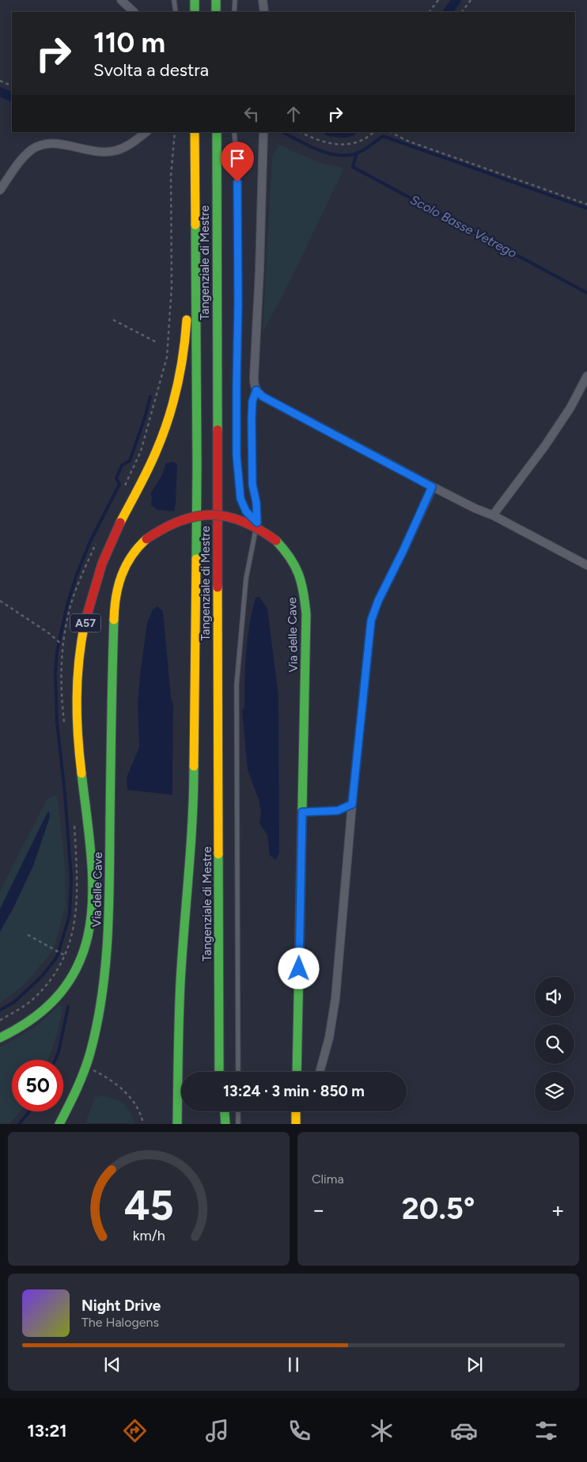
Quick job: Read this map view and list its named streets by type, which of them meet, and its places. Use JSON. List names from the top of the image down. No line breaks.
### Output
{"streets":{"main road":["Tangenziale di Mestre","A57","Via delle Cave"]},"water":["Scolo Basse Vetrego"],"page":{"turn":["110 m","Svolta a destra"],"limit":"50","trip":"13:24 · 3 min · 850 m","tile":"Clima","heat":["−","20.5°","+"],"song":["Night Drive","The Halogens"],"tabs":"13:21","gauge":["45","km/h"]}}
